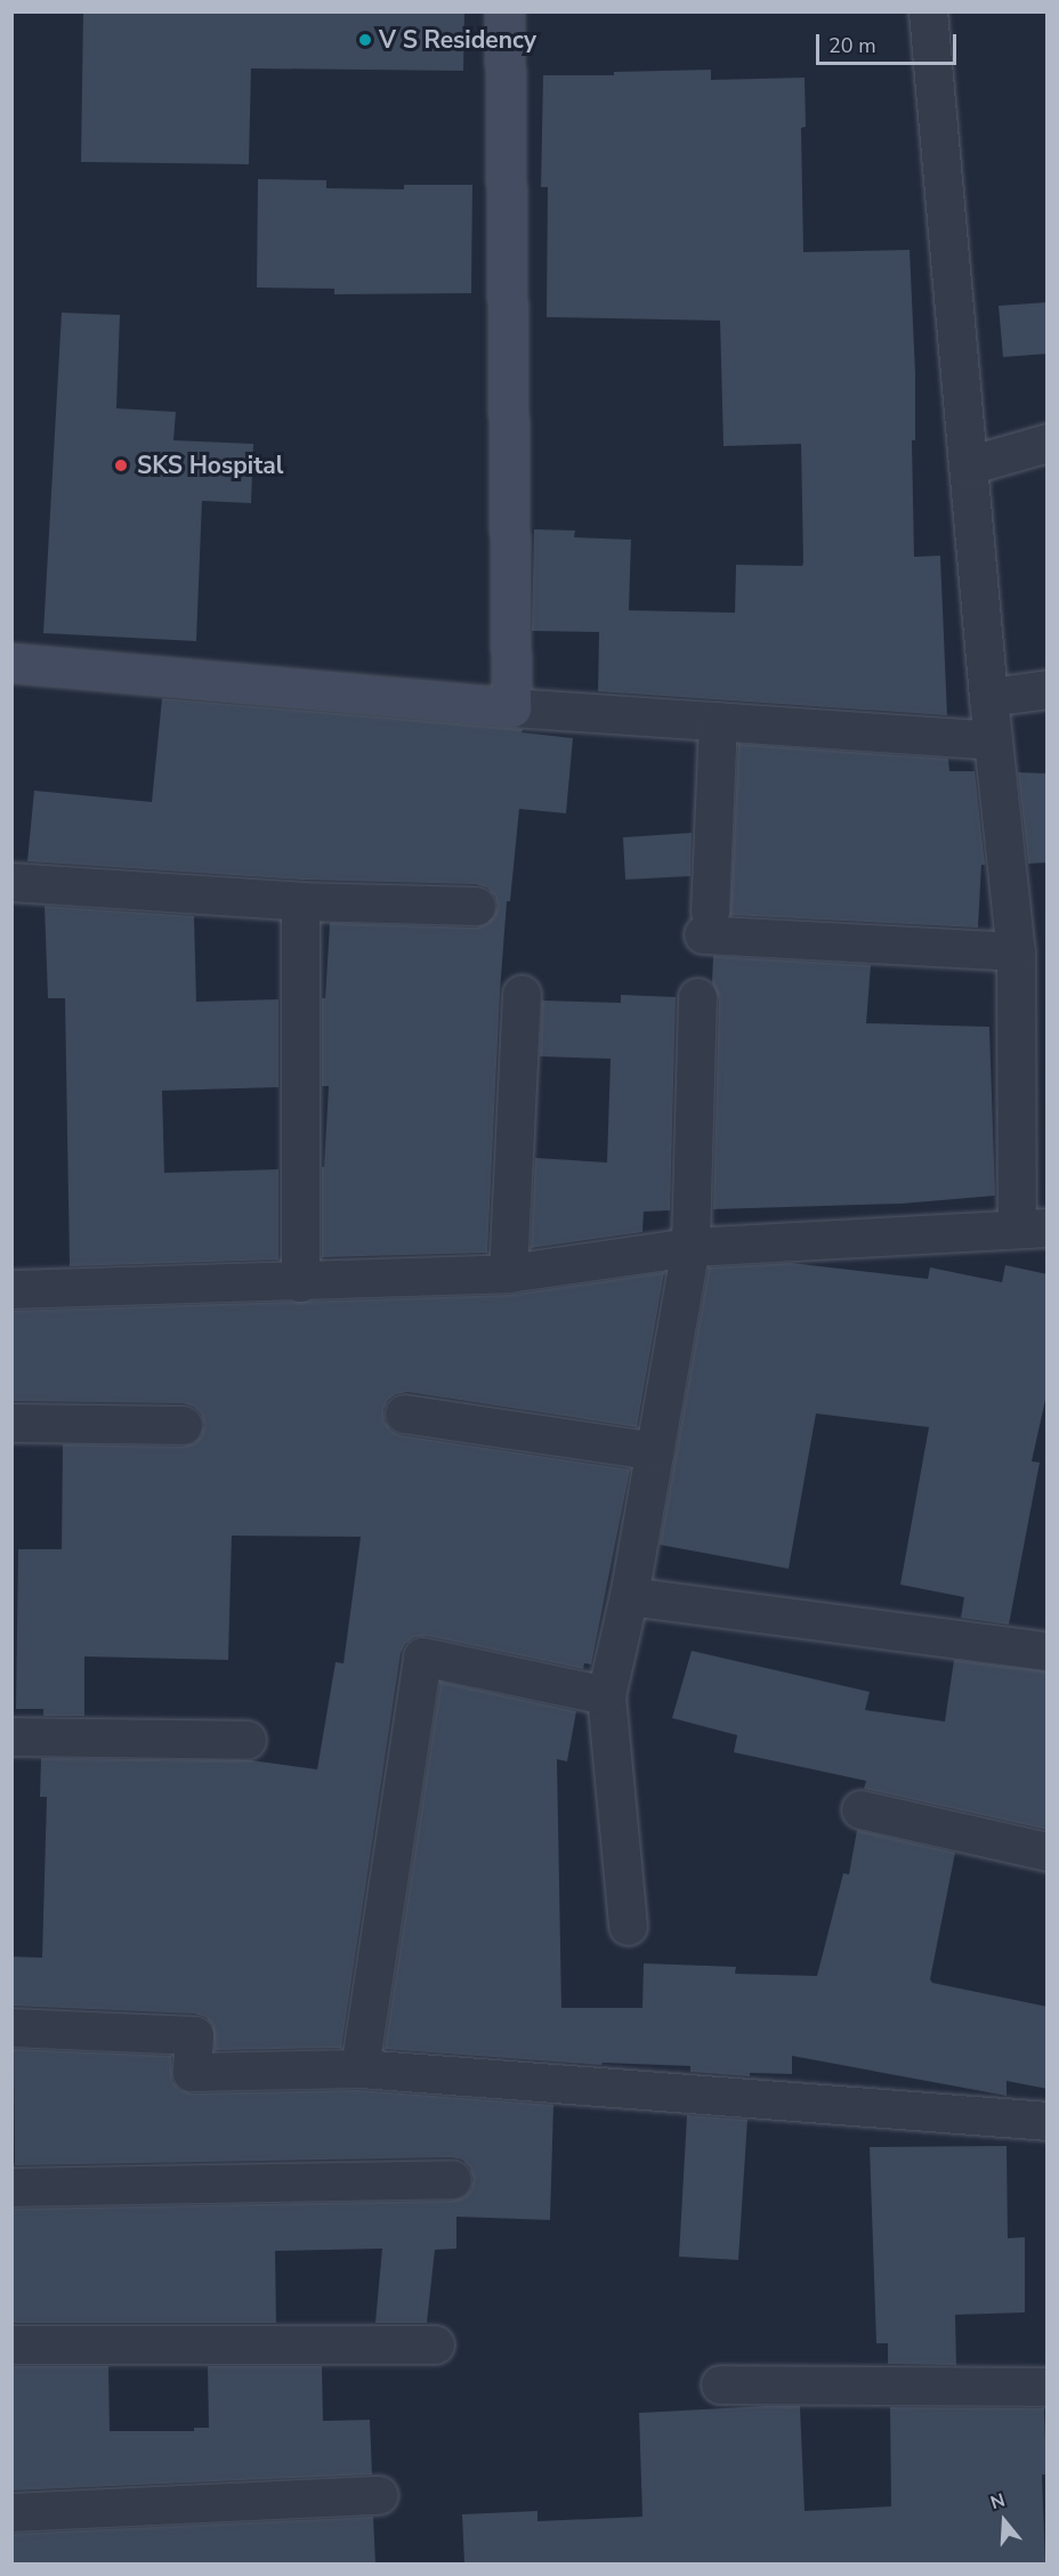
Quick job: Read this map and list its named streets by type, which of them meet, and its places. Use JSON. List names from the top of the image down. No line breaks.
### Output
{"places":["V S Residency","SKS Hospital"],"scale_bar":"20 m","north":"top"}
